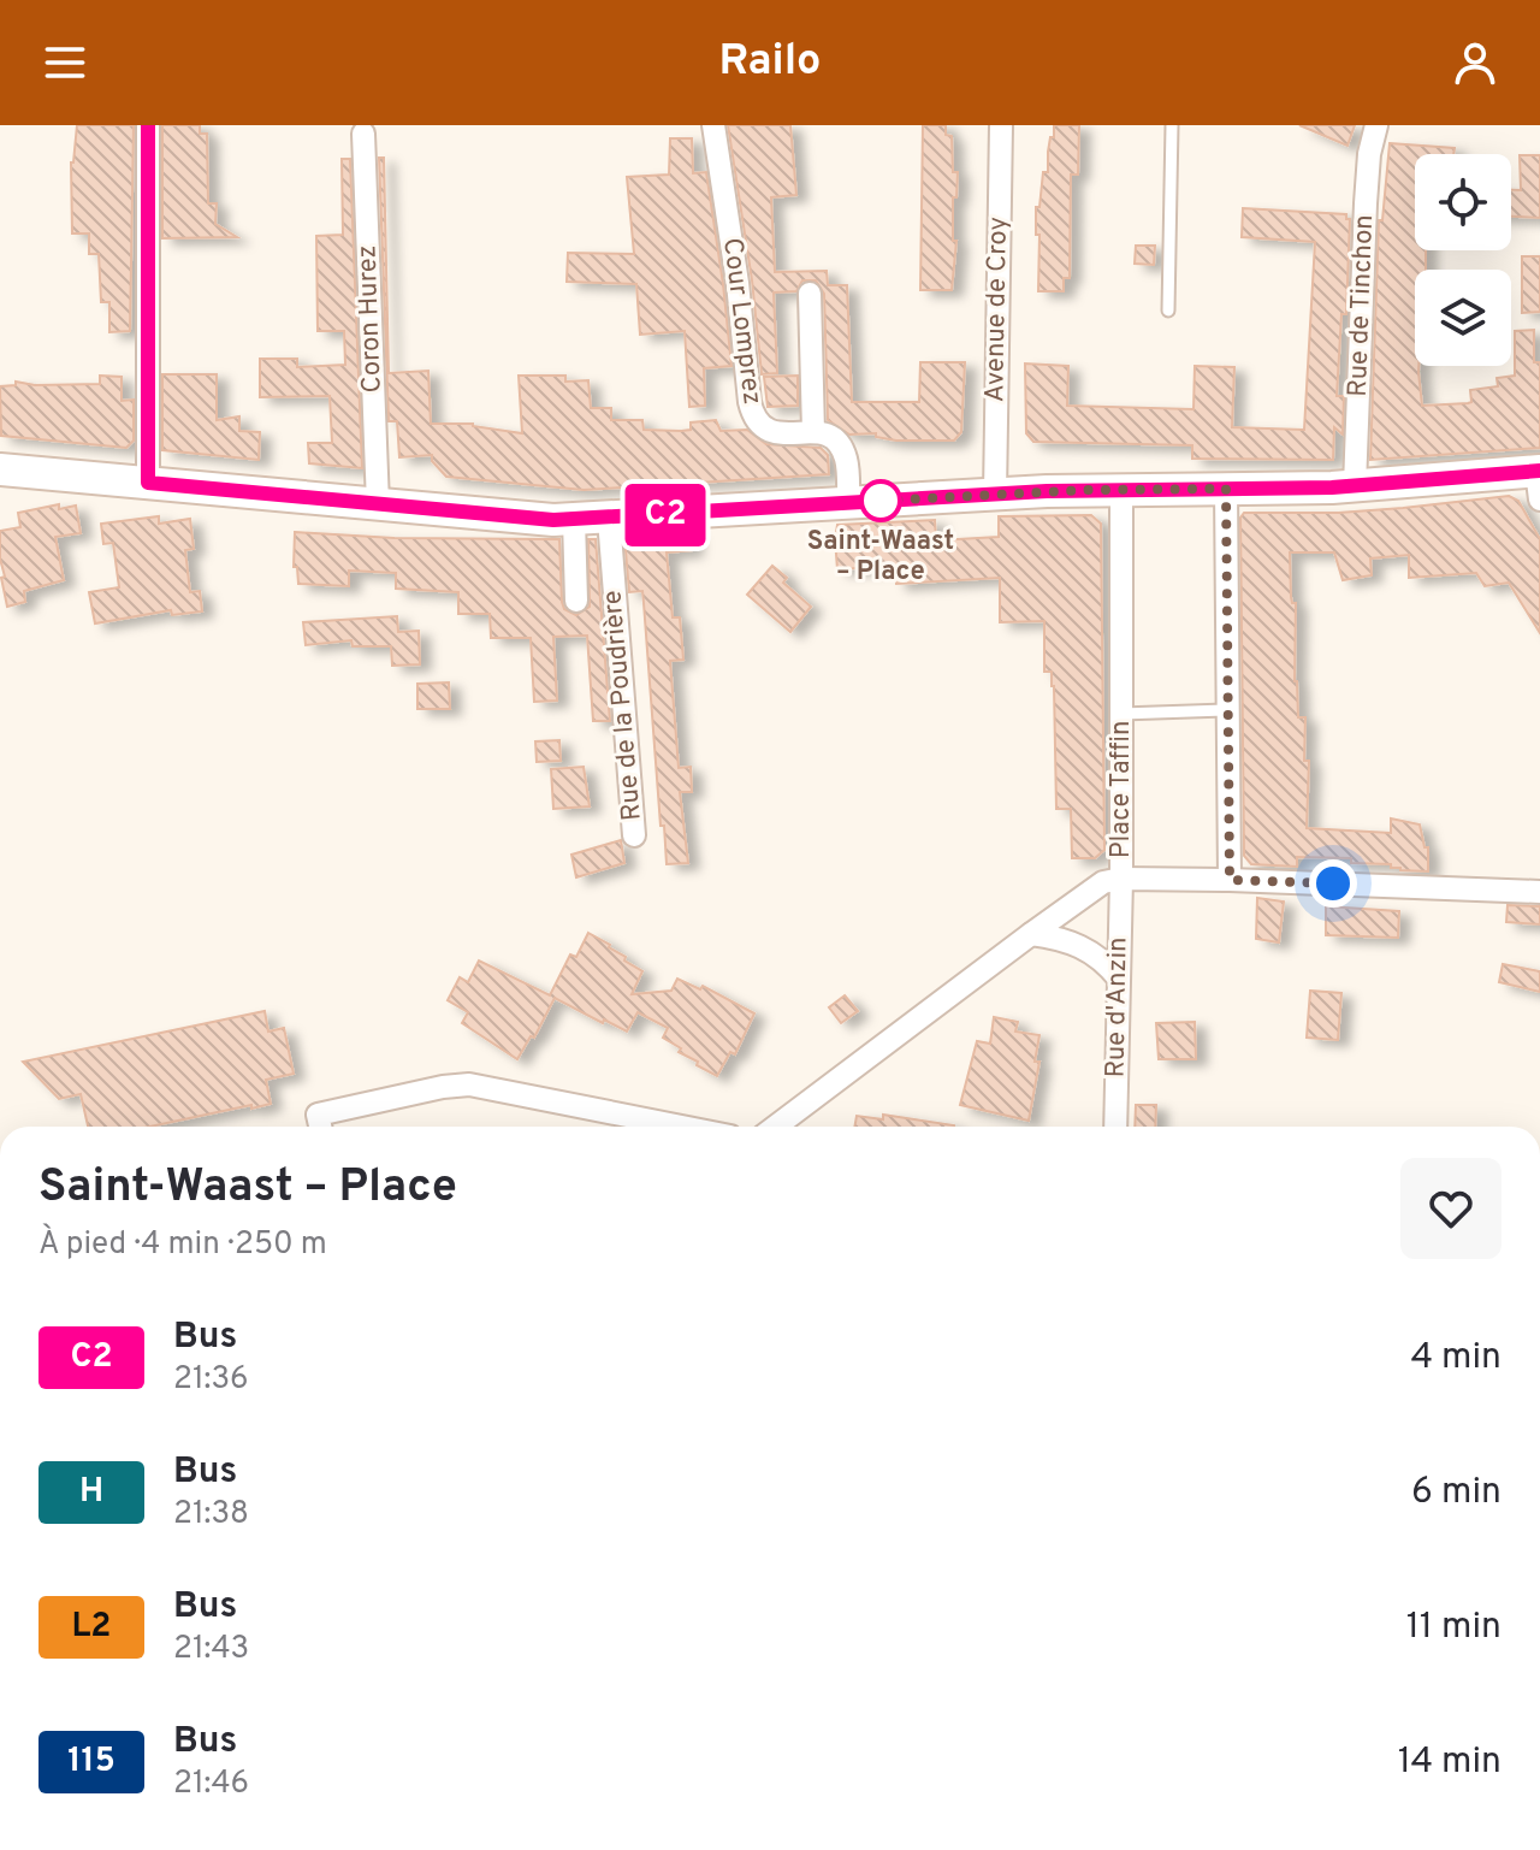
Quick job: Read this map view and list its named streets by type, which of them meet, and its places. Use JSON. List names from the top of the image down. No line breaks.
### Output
{"streets":{"street":["Rue de Tinchon","Avenue de Croy","Coron Hurez","Cour Lomprez","Rue de la Poudrière","Place Taffin","Rue d'Anzin"]},"crossings":[["Place Taffin","Rue d'Anzin"]],"places":["Saint-Waast – Place"],"lines":["bus line C2"],"page":{"header":"Railo","on_map":"C2","heading":["Saint-Waast – Place","À pied · 4 min · 250 m"],"list":[{"mark":"C2","name":"Bus","note":"21:36","value":"4 min"},{"mark":"H","name":"Bus","note":"21:38","value":"6 min"},{"mark":"L2","name":"Bus","note":"21:43","value":"11 min"},{"mark":"115","name":"Bus","note":"21:46","value":"14 min"}]}}
